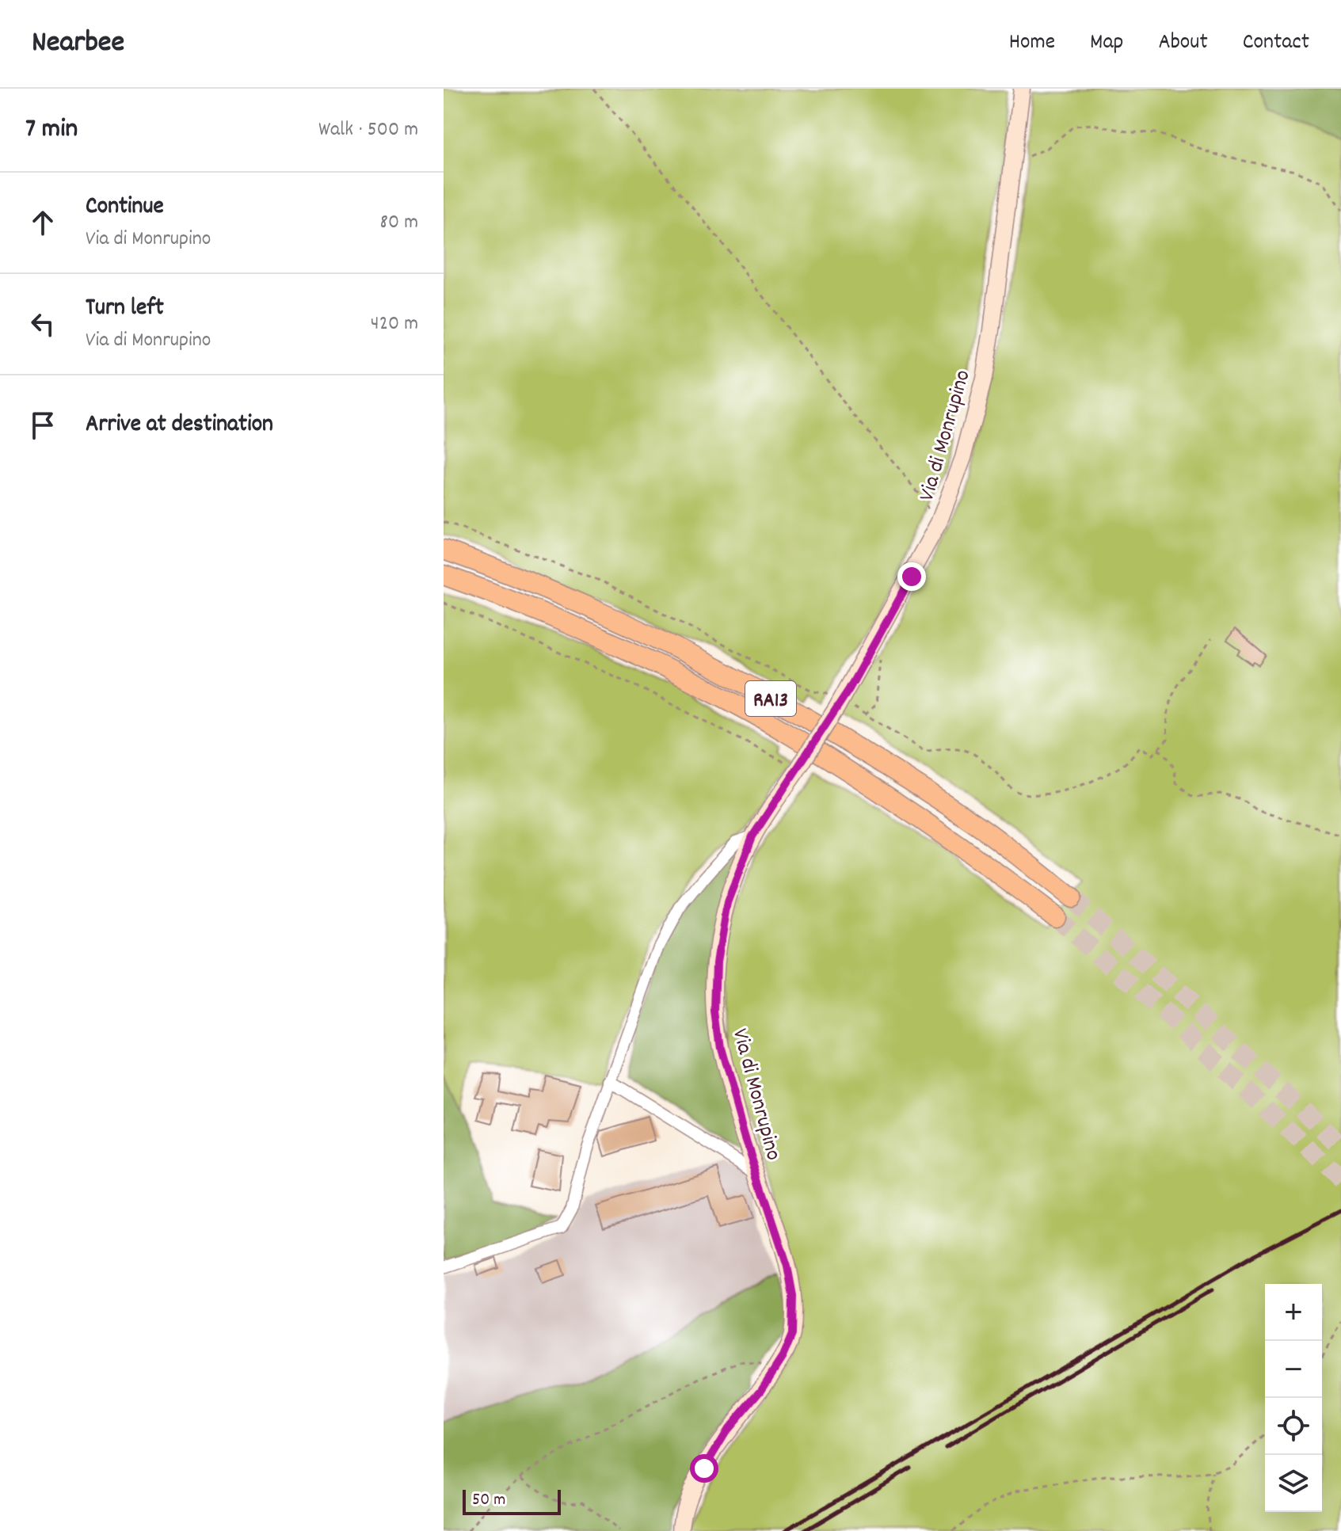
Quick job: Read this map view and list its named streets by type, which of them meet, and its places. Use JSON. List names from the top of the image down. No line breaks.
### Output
{"streets":{"highway":["RA13"],"main road":["Via di Monrupino"]},"scale_bar":"50 m","page":{"header":"Nearbee","nav":["Home","Map","About","Contact"],"heading":["7 min","Walk · 500 m"],"list":[["Continue","Via di Monrupino","80 m"],["Turn left","Via di Monrupino","420 m"],"Arrive at destination"],"map_buttons":["+","−"],"scale":"50 m"}}
